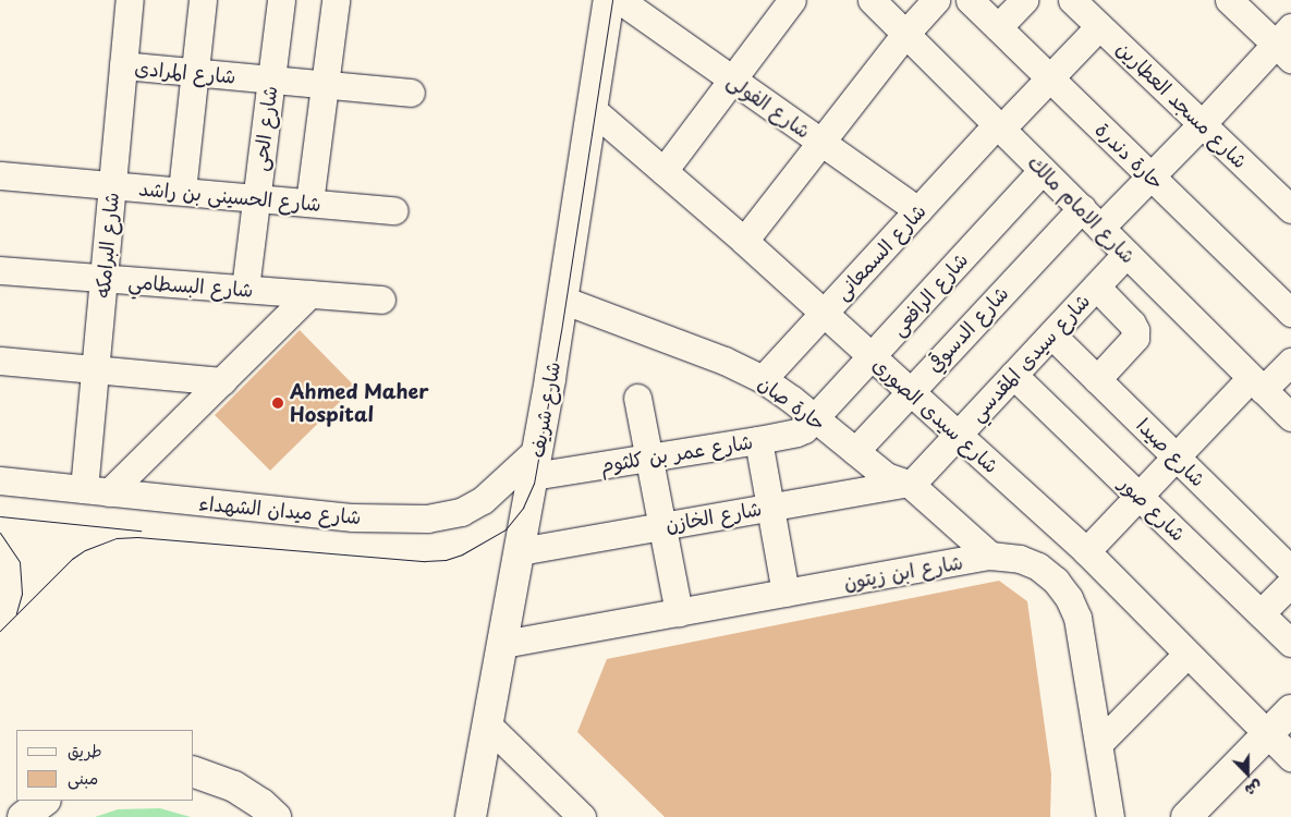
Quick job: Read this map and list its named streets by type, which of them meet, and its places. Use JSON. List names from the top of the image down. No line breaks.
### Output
{"streets":{"main road":["شارع شريف"],"street":["شارع المرادى","شارع مسجد العطارين","شارع الفولى","شارع الحى","حارة دندرة","شارع الحسينى بن راشد","شارع الامام مالك","شارع البرامكه","شارع السمعانى","شارع البسطامي","شارع الرافعى","شارع الدسوقي","شارع سيدى المقدسي","حارة صان","شارع سيدى الصورى","شارع صيدا","شارع عمر بن كلثوم","شارع صور","شارع ميدان الشهداء","شارع الخازن","شارع ابن زيتون"]},"crossings":[["شارع المرادى","شارع الحى"],["شارع المرادى","شارع البرامكه"],["شارع مسجد العطارين","شارع السمعانى"],["شارع الفولى","شارع السمعانى"],["شارع الحى","شارع الحسينى بن راشد"],["شارع الحى","شارع البسطامي"],["حارة دندرة","شارع السمعانى"],["شارع الحسينى بن راشد","شارع البرامكه"],["شارع الامام مالك","شارع السمعانى"],["شارع الامام مالك","شارع الرافعى"],["شارع الامام مالك","شارع الدسوقي"],["شارع الامام مالك","شارع سيدى المقدسي"],["شارع البرامكه","شارع البسطامي"],["شارع البرامكه","شارع ميدان الشهداء"],["شارع السمعانى","حارة صان"],["شارع السمعانى","شارع سيدى الصورى"],["شارع الرافعى","حارة صان"],["شارع الرافعى","شارع سيدى الصورى"],["شارع الرافعى","شارع عمر بن كلثوم"],["شارع الدسوقي","حارة صان"],["شارع الدسوقي","شارع سيدى الصورى"],["شارع سيدى المقدسي","حارة صان"],["شارع سيدى المقدسي","شارع سيدى الصورى"],["شارع سيدى المقدسي","شارع صيدا"],["شارع سيدى المقدسي","شارع صور"],["شارع سيدى المقدسي","شارع الخازن"],["حارة صان","شارع شريف"],["حارة صان","شارع عمر بن كلثوم"],["حارة صان","شارع الخازن"],["حارة صان","شارع ابن زيتون"],["شارع شريف","شارع سيدى الصورى"],["شارع شريف","شارع عمر بن كلثوم"],["شارع شريف","شارع ميدان الشهداء"],["شارع شريف","شارع الخازن"],["شارع شريف","شارع ابن زيتون"],["شارع عمر بن كلثوم","شارع ميدان الشهداء"]],"places":["Ahmed Maher Hospital"],"legend":["طريق","مبنى"],"north":"bottom"}
